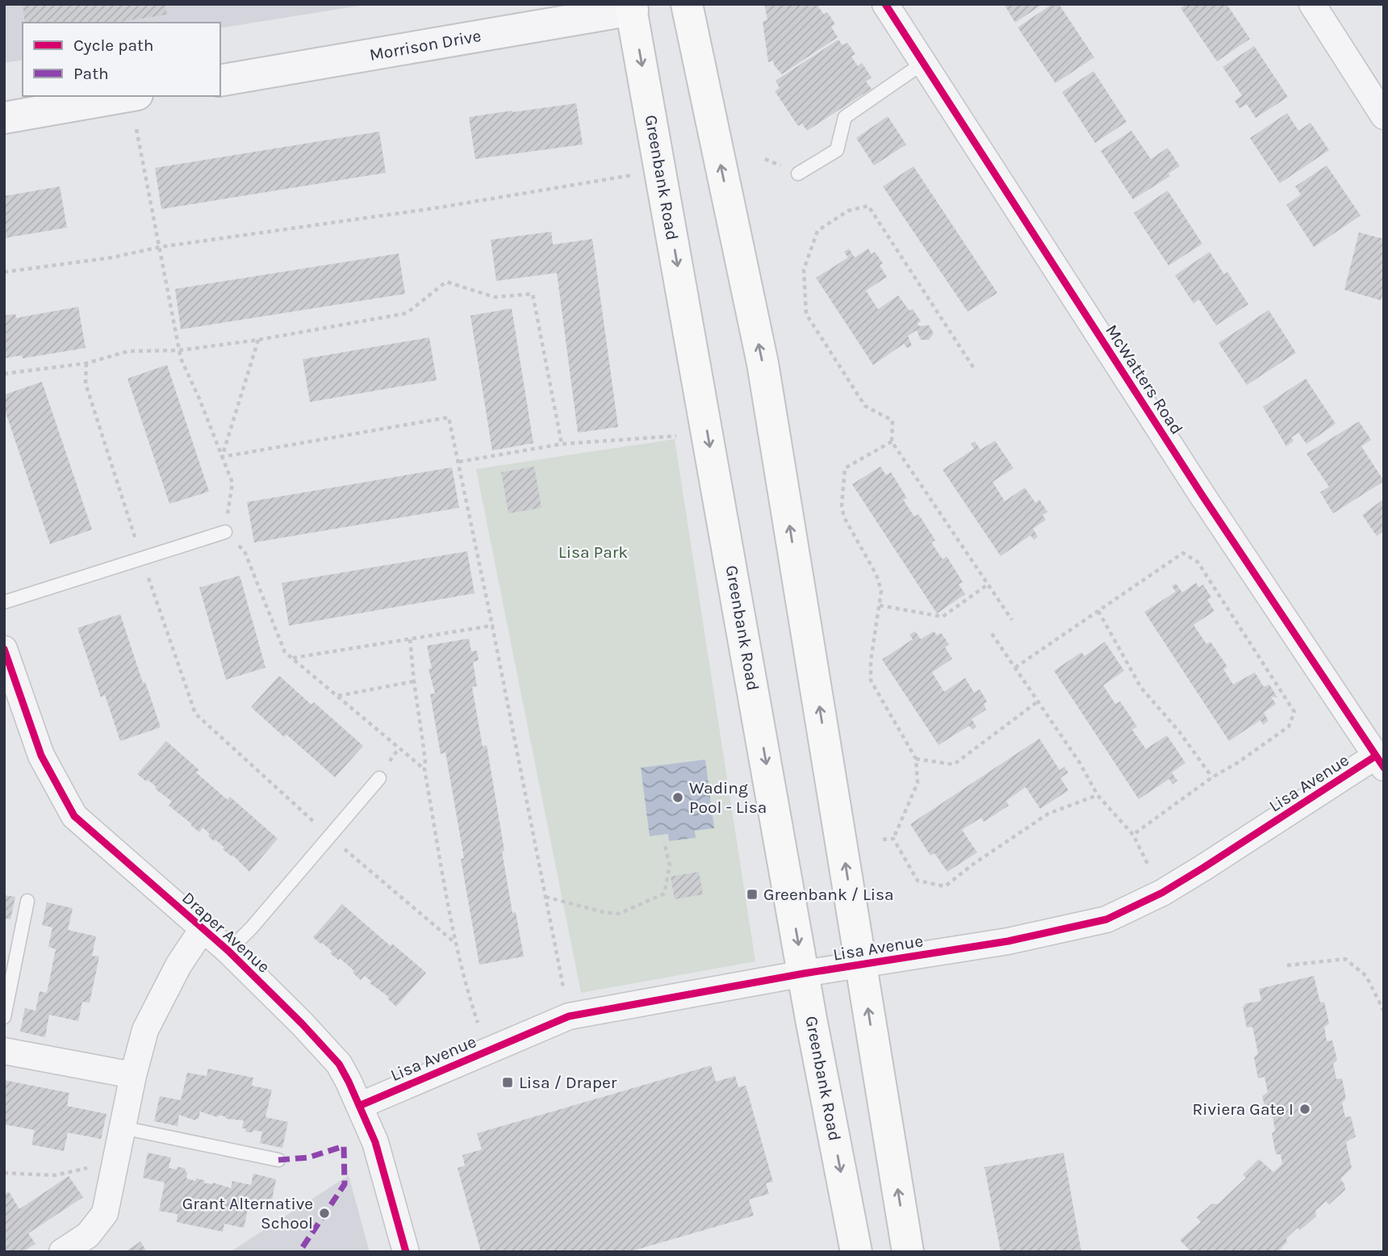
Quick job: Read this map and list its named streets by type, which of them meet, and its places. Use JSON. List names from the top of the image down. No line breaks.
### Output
{"streets":{"main road":["Greenbank Road"],"street":["Morrison Drive","McWatters Road","Lisa Avenue","Draper Avenue"]},"crossings":[["Morrison Drive","Greenbank Road"],["Greenbank Road","Lisa Avenue"],["McWatters Road","Lisa Avenue"],["Lisa Avenue","Draper Avenue"]],"parks":["Lisa Park"],"places":{"other":["Wading Pool - Lisa","Riviera Gate I","Grant Alternative School"],"transit":["Greenbank / Lisa","Lisa / Draper"]},"legend":["Cycle path","Path"]}
